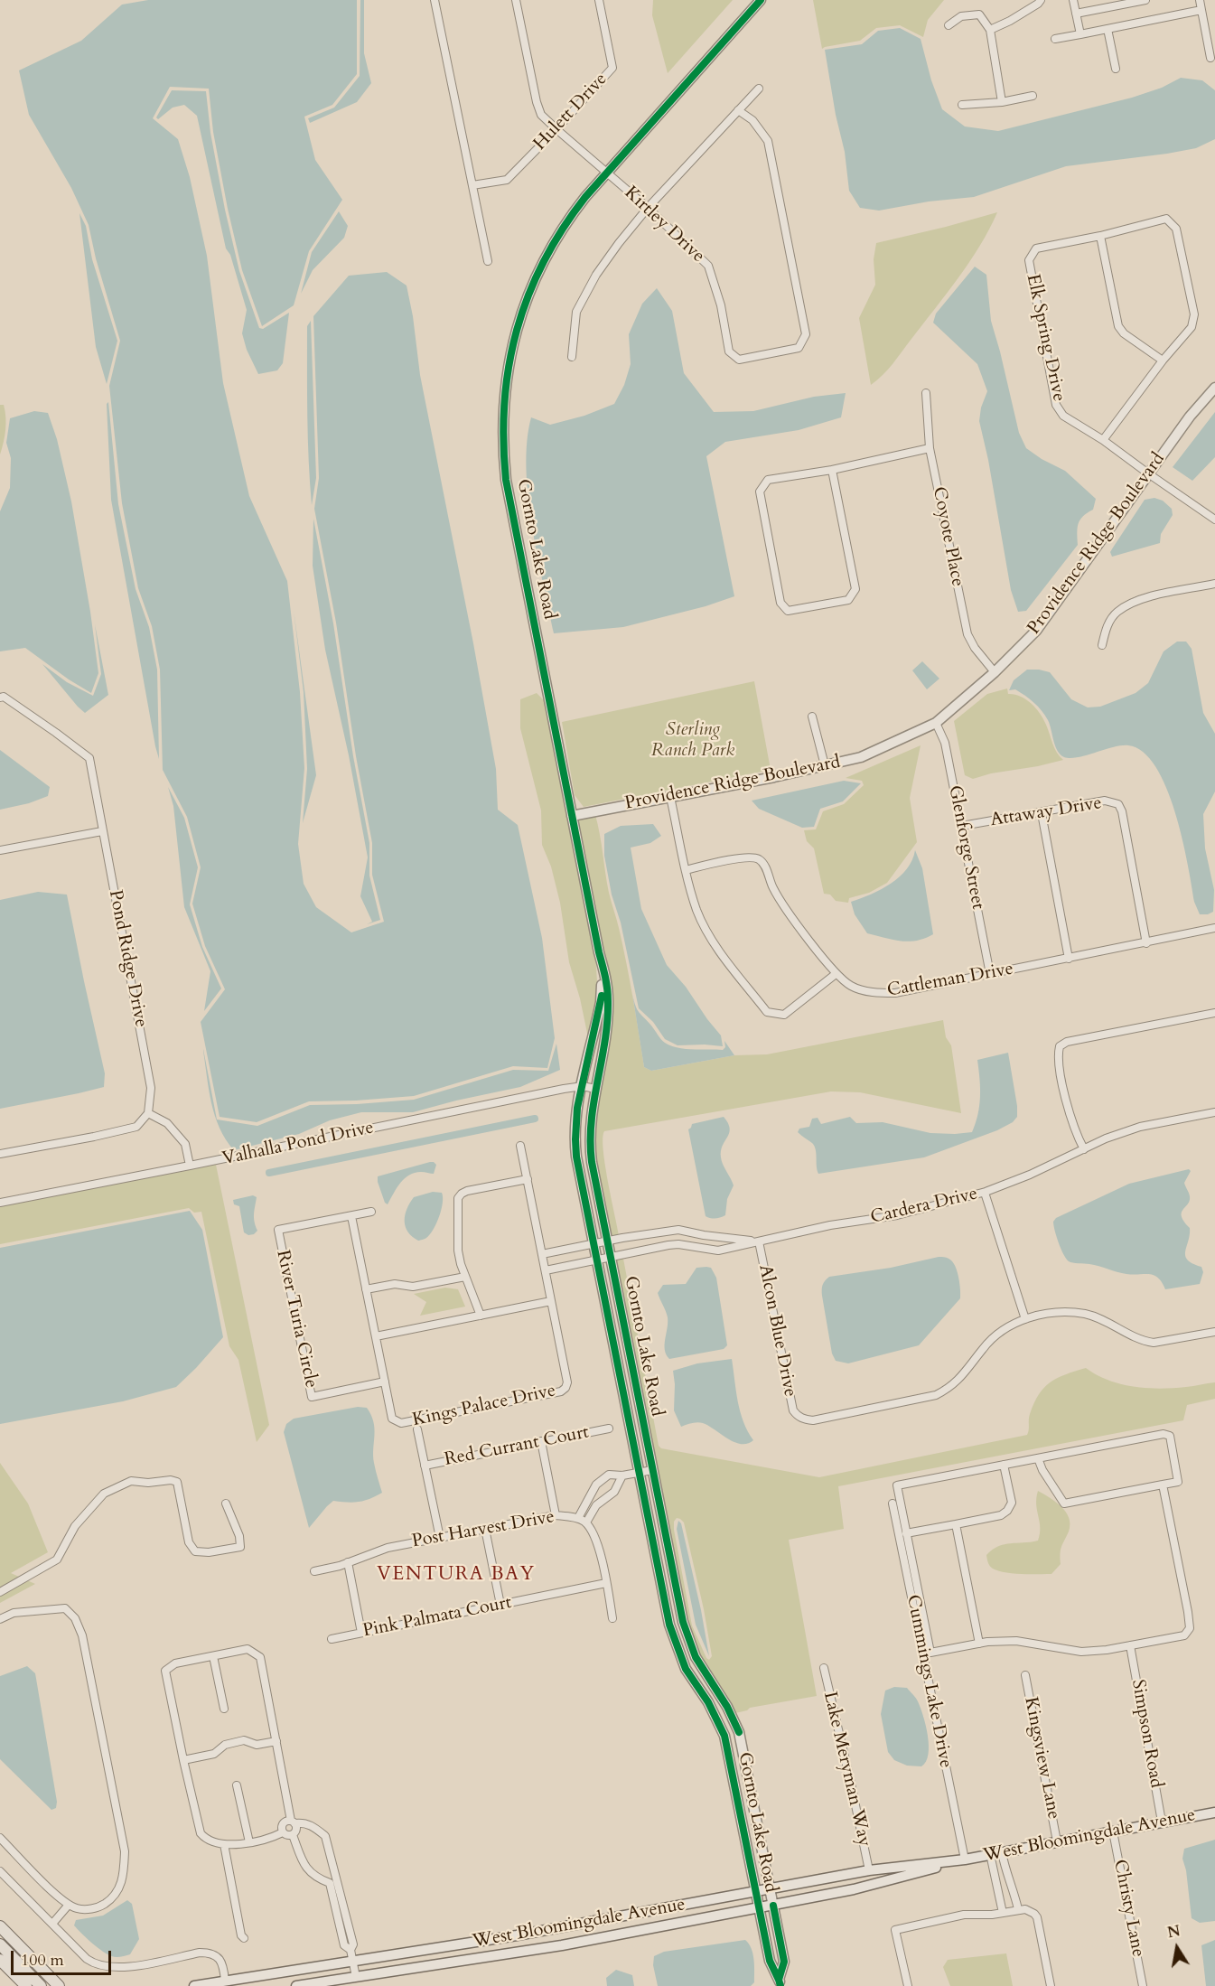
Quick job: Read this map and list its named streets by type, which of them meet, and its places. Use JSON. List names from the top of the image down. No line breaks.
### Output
{"streets":{"street":["Hulett Drive","Kirtley Drive","Elk Spring Drive","Coyote Place","Providence Ridge Boulevard","Gornto Lake Road","Attaway Drive","Glenforge Street","Pond Ridge Drive","Cattleman Drive","Valhalla Pond Drive","Cardera Drive","River Turia Circle","Alcon Blue Drive","Kings Palace Drive","Red Currant Court","Post Harvest Drive","Pink Palmata Court","Cummings Lake Drive","Simpson Road","Kingsview Lane","Lake Meryman Way","West Bloomingdale Avenue","Christy Lane"]},"crossings":[["Hulett Drive","Kirtley Drive"],["Kirtley Drive","Gornto Lake Road"],["Elk Spring Drive","Providence Ridge Boulevard"],["Coyote Place","Providence Ridge Boulevard"],["Providence Ridge Boulevard","Gornto Lake Road"],["Providence Ridge Boulevard","Glenforge Street"],["Gornto Lake Road","Valhalla Pond Drive"],["Gornto Lake Road","Cardera Drive"],["Gornto Lake Road","West Bloomingdale Avenue"],["Attaway Drive","Glenforge Street"],["Attaway Drive","Cattleman Drive"],["Glenforge Street","Cattleman Drive"],["Cardera Drive","Alcon Blue Drive"],["River Turia Circle","Kings Palace Drive"],["Cummings Lake Drive","West Bloomingdale Avenue"],["Simpson Road","West Bloomingdale Avenue"],["Kingsview Lane","West Bloomingdale Avenue"],["Lake Meryman Way","West Bloomingdale Avenue"],["West Bloomingdale Avenue","Christy Lane"]],"districts":["VENTURA BAY"],"parks":["Sterling Ranch Park"],"scale_bar":"100 m","north":"top"}
